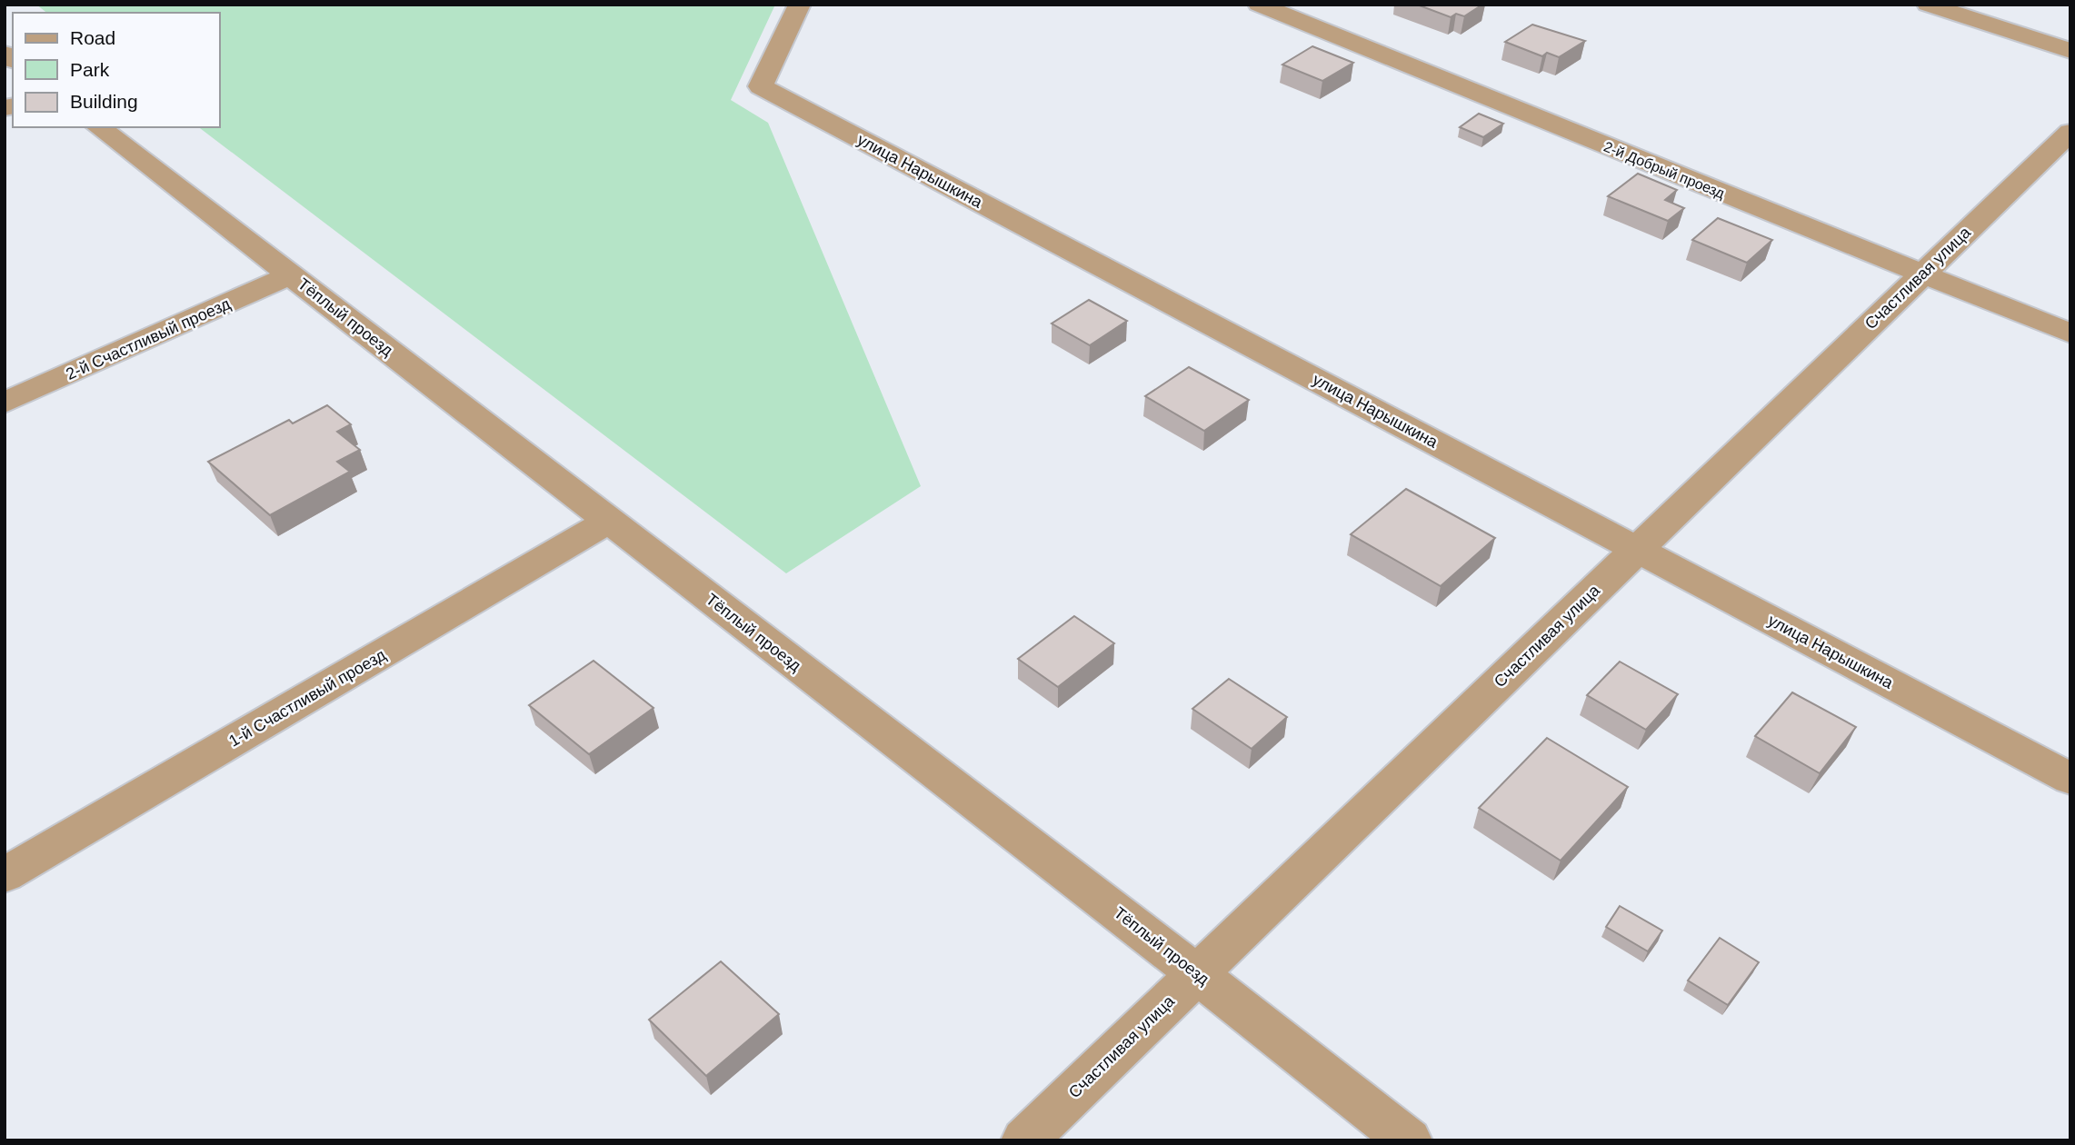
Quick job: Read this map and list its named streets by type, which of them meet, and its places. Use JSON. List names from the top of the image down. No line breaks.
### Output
{"streets":{"street":["2-й Добрый проезд","улица Нарышкина","Счастливая улица","Тёплый проезд","2-й Счастливый проезд","1-й Счастливый проезд"]},"crossings":[["2-й Добрый проезд","Счастливая улица"],["улица Нарышкина","Счастливая улица"],["Счастливая улица","Тёплый проезд"],["Тёплый проезд","2-й Счастливый проезд"],["Тёплый проезд","1-й Счастливый проезд"]],"legend":["Road","Park","Building"]}
